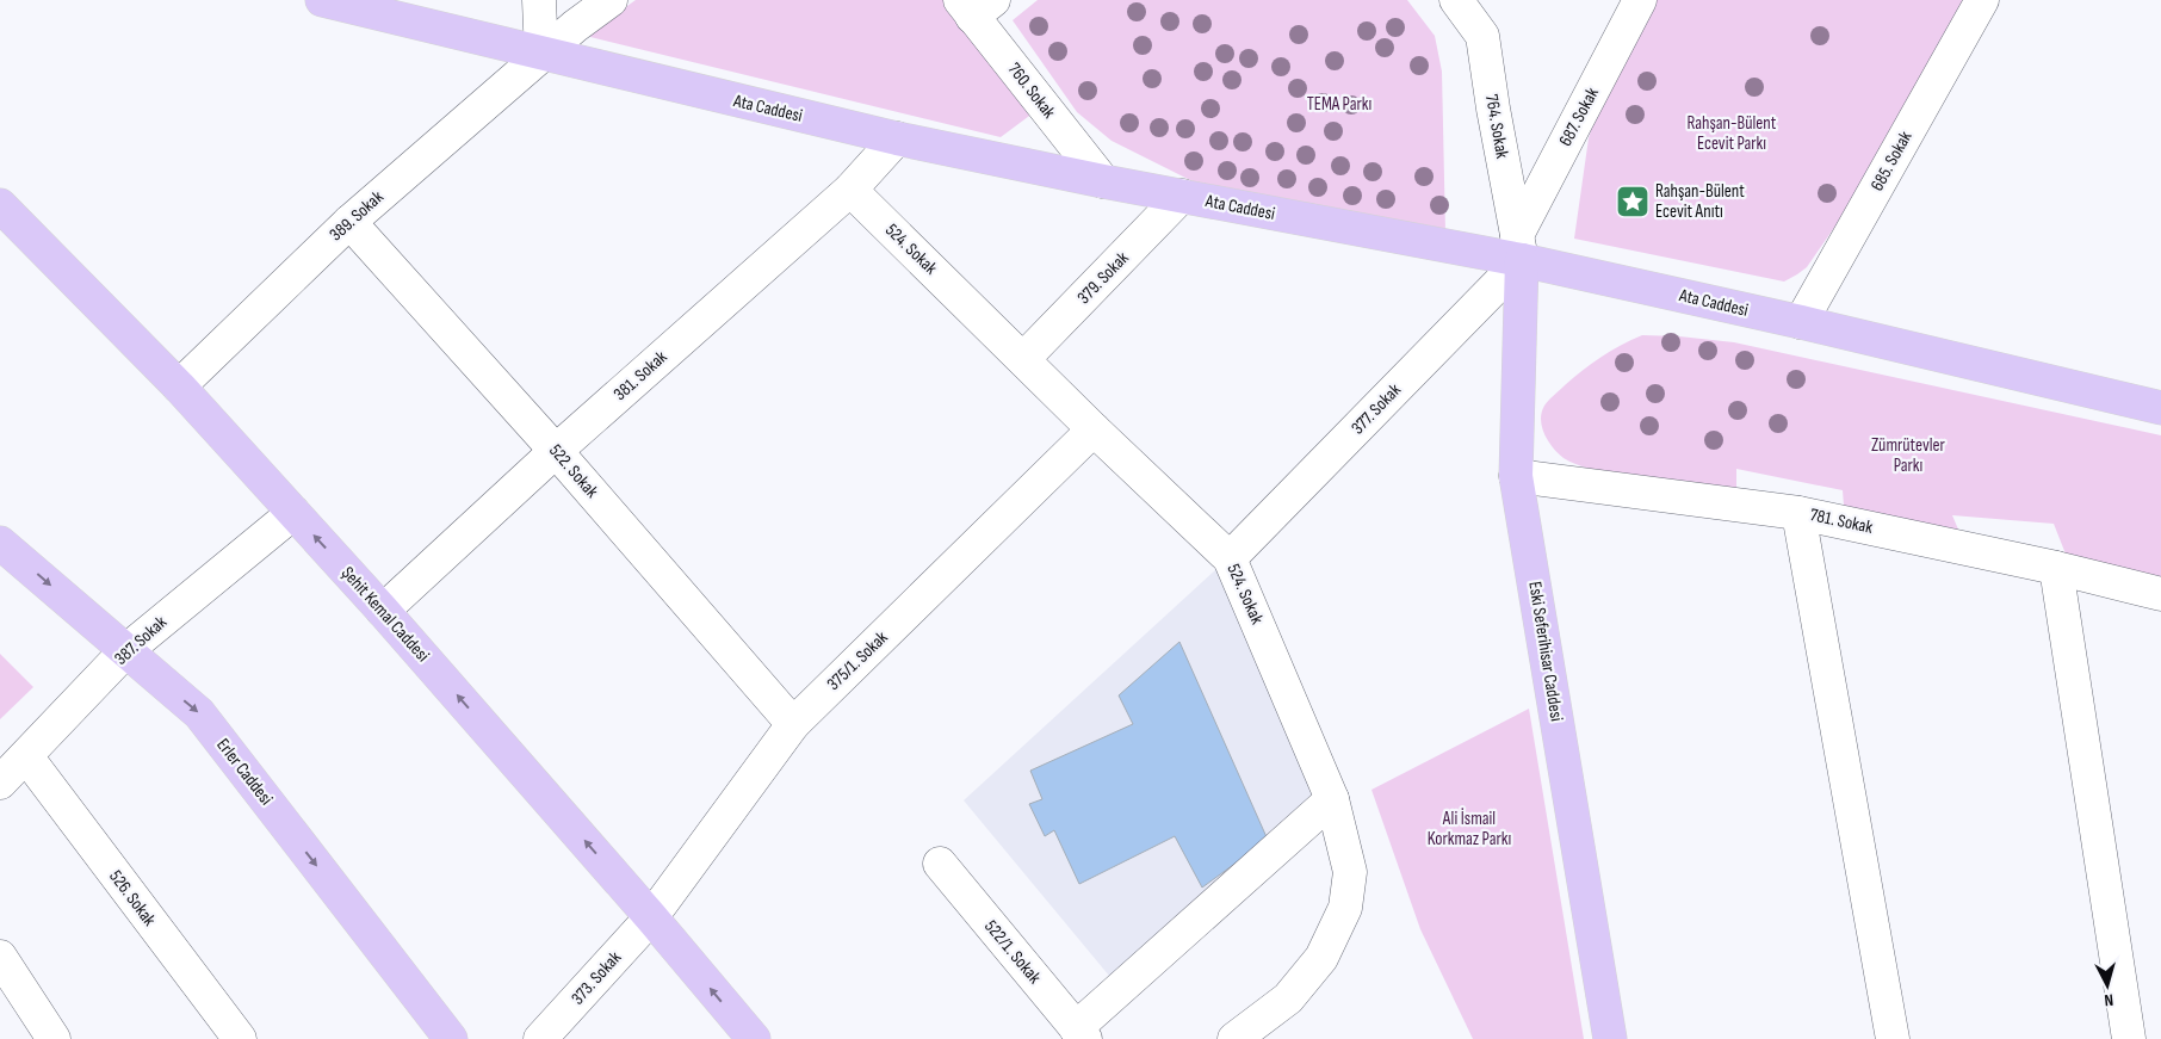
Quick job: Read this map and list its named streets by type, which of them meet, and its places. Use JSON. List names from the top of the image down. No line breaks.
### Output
{"streets":{"main road":["Ata Caddesi","Şehit Kemal Caddesi","Eski Seferihisar Caddesi","Erler Caddesi"],"street":["760. Sokak","687. Sokak","764. Sokak","685. Sokak","389. Sokak","524. Sokak","379. Sokak","381. Sokak","377. Sokak","522. Sokak","781. Sokak","387. Sokak","375/1. Sokak","526. Sokak","522/1. Sokak","373. Sokak"]},"crossings":[["760. Sokak","Ata Caddesi"],["Ata Caddesi","687. Sokak"],["Ata Caddesi","764. Sokak"],["Ata Caddesi","685. Sokak"],["Ata Caddesi","389. Sokak"],["Ata Caddesi","379. Sokak"],["Ata Caddesi","381. Sokak"],["Ata Caddesi","377. Sokak"],["Ata Caddesi","Eski Seferihisar Caddesi"],["687. Sokak","764. Sokak"],["687. Sokak","377. Sokak"],["687. Sokak","Eski Seferihisar Caddesi"],["764. Sokak","377. Sokak"],["764. Sokak","Eski Seferihisar Caddesi"],["389. Sokak","522. Sokak"],["389. Sokak","Şehit Kemal Caddesi"],["524. Sokak","379. Sokak"],["524. Sokak","381. Sokak"],["524. Sokak","377. Sokak"],["524. Sokak","375/1. Sokak"],["381. Sokak","522. Sokak"],["381. Sokak","Şehit Kemal Caddesi"],["377. Sokak","Eski Seferihisar Caddesi"],["522. Sokak","375/1. Sokak"],["781. Sokak","Eski Seferihisar Caddesi"],["Şehit Kemal Caddesi","387. Sokak"],["Şehit Kemal Caddesi","375/1. Sokak"],["Şehit Kemal Caddesi","373. Sokak"],["387. Sokak","Erler Caddesi"],["387. Sokak","526. Sokak"],["375/1. Sokak","373. Sokak"]],"one_way":["Şehit Kemal Caddesi","Erler Caddesi"],"parks":["TEMA Parkı","Rahşan-Bülent Ecevit Parkı","Zümrütevler Parkı","Ali İsmail Korkmaz Parkı"],"places":{"place":["Rahşan-Bülent Ecevit Anıtı"]},"north":"bottom"}
